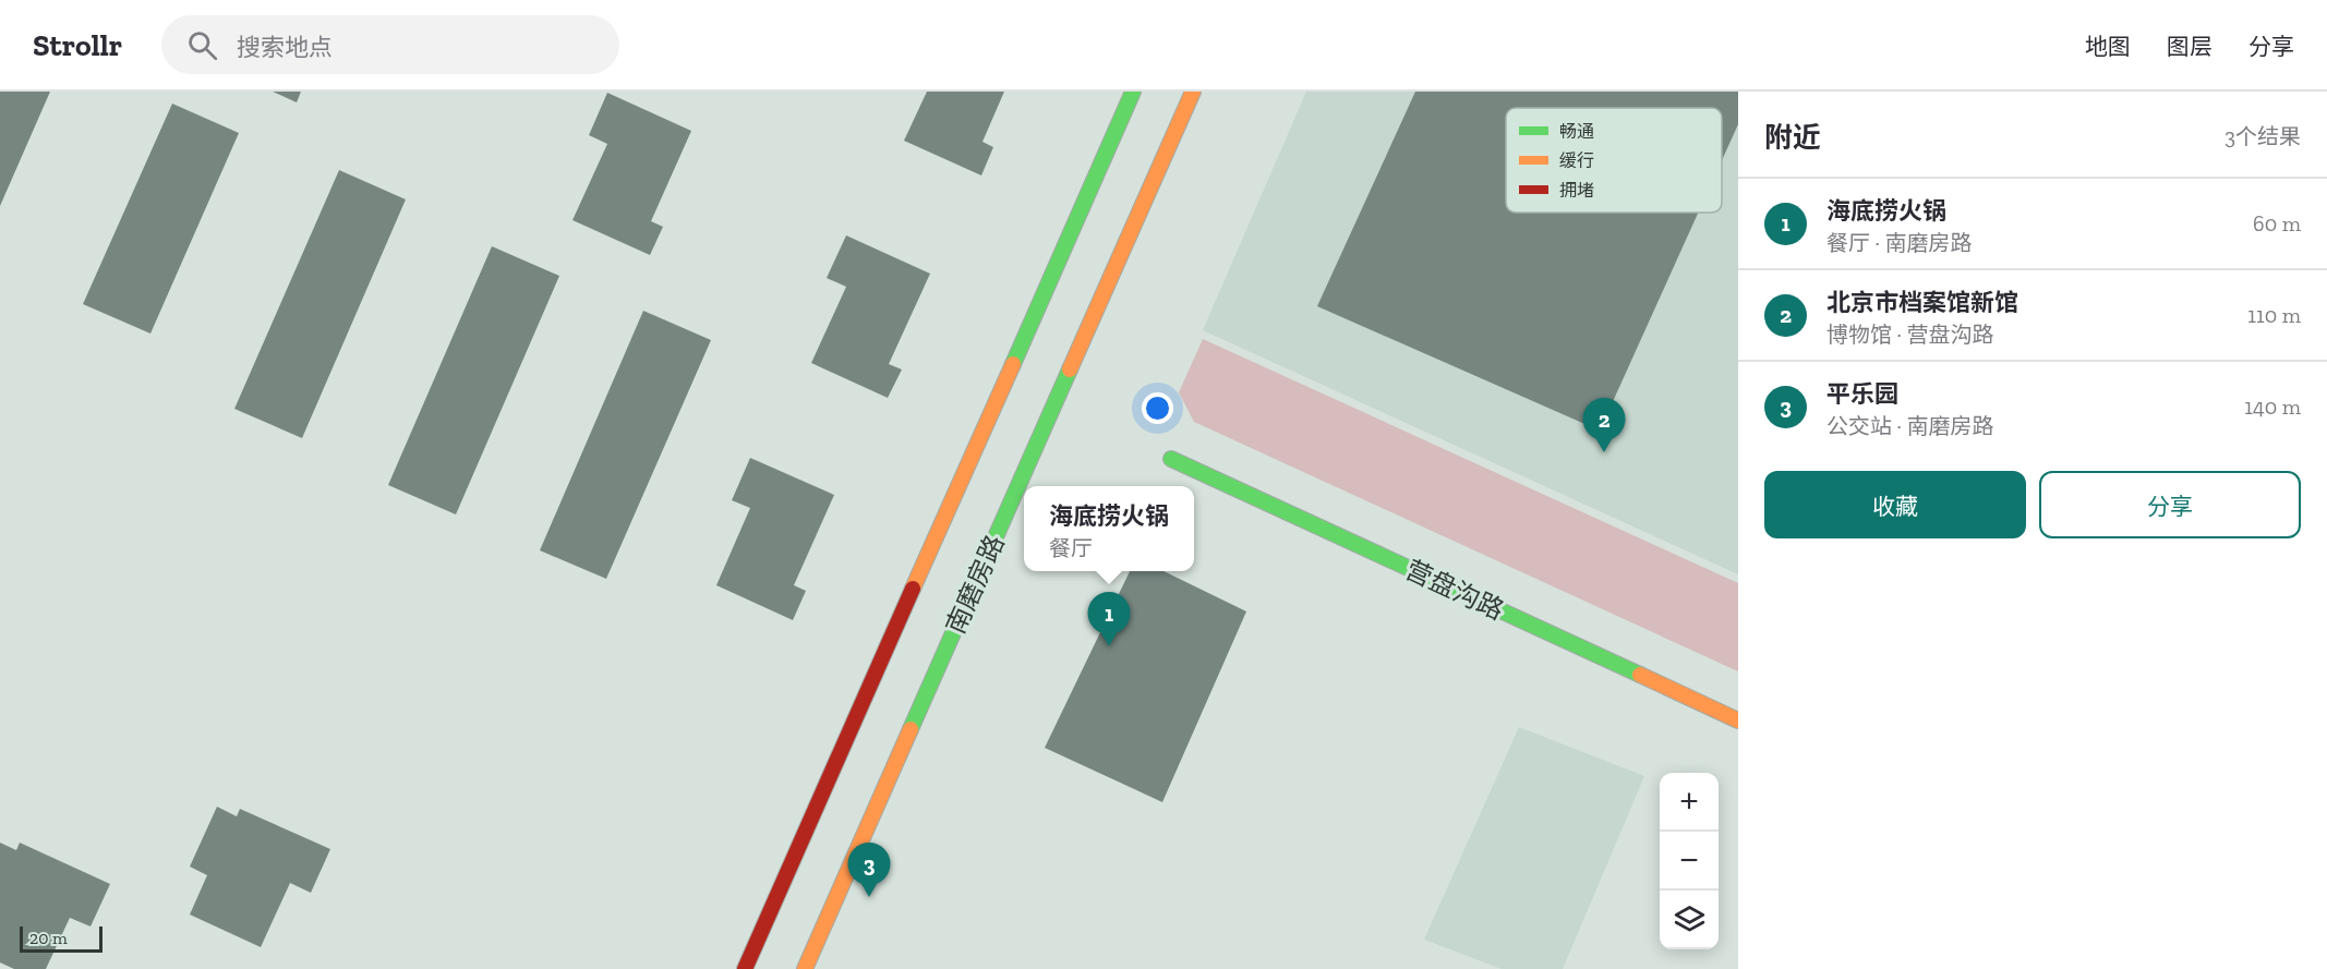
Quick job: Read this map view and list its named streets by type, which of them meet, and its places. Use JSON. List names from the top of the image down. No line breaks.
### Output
{"streets":{"main road":["南磨房路","营盘沟路"]},"legend":["畅通","缓行","拥堵"],"scale_bar":"20 m","page":{"header":"Strollr","search":"搜索地点","nav":["地图","图层","分享"],"heading":["附近","3个结果"],"list":[{"mark":"1","name":"海底捞火锅","note":"餐厅 · 南磨房路","value":"60 m"},{"mark":"2","name":"北京市档案馆新馆","note":"博物馆 · 营盘沟路","value":"110 m"},{"mark":"3","name":"平乐园","note":"公交站 · 南磨房路","value":"140 m"}],"pins":["2","1","3"],"buttons":["收藏","分享"],"popup":["海底捞火锅","餐厅"],"map_buttons":["+","−"],"scale":"20 m"}}
